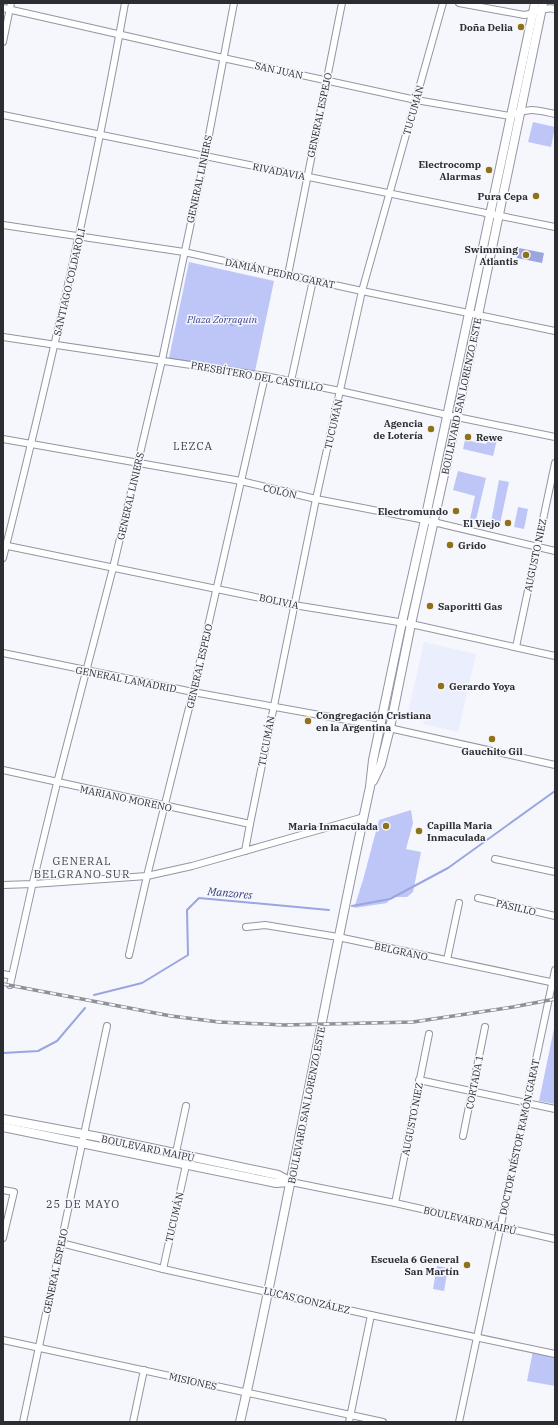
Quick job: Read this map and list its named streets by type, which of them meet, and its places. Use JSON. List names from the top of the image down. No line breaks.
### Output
{"streets":{"main road":["BOULEVARD SAN LORENZO ESTE","BOULEVARD MAIPÚ"],"street":["SAN JUAN","TUCUMÁN","GENERAL ESPEJO","RIVADAVIA","GENERAL LINIERS","DAMIÁN PEDRO GARAT","SANTIAGO COLDAROLI","PRESBÍTERO DEL CASTILLO","COLÓN","AUGUSTO NIEZ","BOLIVIA","GENERAL LAMADRID","MARIANO MORENO","PASILLO","BELGRANO","CORTADA 1","DOCTOR NÉSTOR RAMÓN GARAT","LUCAS GONZÁLEZ","MISIONES"]},"crossings":[["SAN JUAN","TUCUMÁN"],["SAN JUAN","GENERAL ESPEJO"],["SAN JUAN","GENERAL LINIERS"],["SAN JUAN","SANTIAGO COLDAROLI"],["SAN JUAN","BOULEVARD SAN LORENZO ESTE"],["TUCUMÁN","RIVADAVIA"],["TUCUMÁN","DAMIÁN PEDRO GARAT"],["TUCUMÁN","PRESBÍTERO DEL CASTILLO"],["TUCUMÁN","COLÓN"],["TUCUMÁN","BOLIVIA"],["TUCUMÁN","GENERAL LAMADRID"],["TUCUMÁN","MARIANO MORENO"],["TUCUMÁN","BOULEVARD MAIPÚ"],["TUCUMÁN","LUCAS GONZÁLEZ"],["GENERAL ESPEJO","RIVADAVIA"],["GENERAL ESPEJO","DAMIÁN PEDRO GARAT"],["GENERAL ESPEJO","PRESBÍTERO DEL CASTILLO"],["GENERAL ESPEJO","COLÓN"],["GENERAL ESPEJO","BOLIVIA"],["GENERAL ESPEJO","GENERAL LAMADRID"],["GENERAL ESPEJO","MARIANO MORENO"],["GENERAL ESPEJO","BOULEVARD MAIPÚ"],["GENERAL ESPEJO","LUCAS GONZÁLEZ"],["GENERAL ESPEJO","MISIONES"],["RIVADAVIA","GENERAL LINIERS"],["RIVADAVIA","SANTIAGO COLDAROLI"],["RIVADAVIA","BOULEVARD SAN LORENZO ESTE"],["GENERAL LINIERS","DAMIÁN PEDRO GARAT"],["GENERAL LINIERS","PRESBÍTERO DEL CASTILLO"],["GENERAL LINIERS","COLÓN"],["GENERAL LINIERS","BOLIVIA"],["GENERAL LINIERS","GENERAL LAMADRID"],["GENERAL LINIERS","MARIANO MORENO"],["DAMIÁN PEDRO GARAT","SANTIAGO COLDAROLI"],["DAMIÁN PEDRO GARAT","BOULEVARD SAN LORENZO ESTE"],["SANTIAGO COLDAROLI","PRESBÍTERO DEL CASTILLO"],["SANTIAGO COLDAROLI","COLÓN"],["SANTIAGO COLDAROLI","BOLIVIA"],["PRESBÍTERO DEL CASTILLO","BOULEVARD SAN LORENZO ESTE"],["BOULEVARD SAN LORENZO ESTE","COLÓN"],["BOULEVARD SAN LORENZO ESTE","BOLIVIA"],["BOULEVARD SAN LORENZO ESTE","GENERAL LAMADRID"],["BOULEVARD SAN LORENZO ESTE","BELGRANO"],["BOULEVARD SAN LORENZO ESTE","BOULEVARD MAIPÚ"],["BOULEVARD SAN LORENZO ESTE","LUCAS GONZÁLEZ"],["BOULEVARD SAN LORENZO ESTE","MISIONES"],["COLÓN","AUGUSTO NIEZ"],["AUGUSTO NIEZ","BOLIVIA"],["AUGUSTO NIEZ","BOULEVARD MAIPÚ"],["BELGRANO","DOCTOR NÉSTOR RAMÓN GARAT"],["DOCTOR NÉSTOR RAMÓN GARAT","BOULEVARD MAIPÚ"],["DOCTOR NÉSTOR RAMÓN GARAT","LUCAS GONZÁLEZ"]],"districts":["LEZCA","GENERAL BELGRANO SUR","25 DE MAYO"],"water":["Manzores"],"parks":["Plaza Zorraquín"],"places":["Doña Delia","Electrocomp Alarmas","Pura Cepa","Swimming Atlantis","Agencia de Lotería","Rewe","Electromundo","El Viejo","Grido","Saporitti Gas","Gerardo Yoya","Congregación Cristiana en la Argentina","Gauchito Gil","Maria Inmaculada","Capilla Maria Inmaculada","Escuela 6 General San Martín"]}
